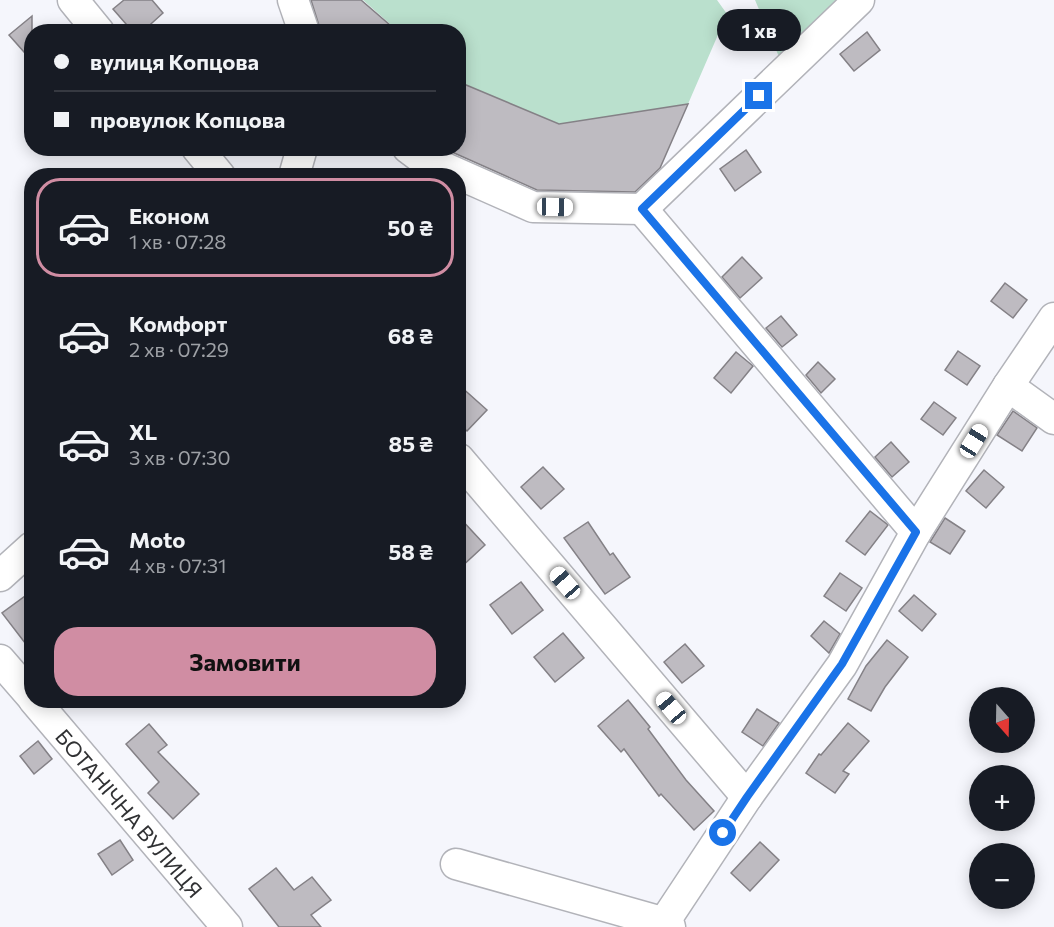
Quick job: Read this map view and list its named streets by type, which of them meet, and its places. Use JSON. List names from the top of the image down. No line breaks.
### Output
{"streets":{"street":["БОТАНІЧНА ВУЛИЦЯ"]},"north":"bottom","page":{"bubble":"1 хв","banner":["вулиця Копцова","провулок Копцова"],"list":[{"name":"Економ","note":"1 хв · 07:28","value":"50 ₴"},{"name":"Комфорт","note":"2 хв · 07:29","value":"68 ₴"},{"name":"XL","note":"3 хв · 07:30","value":"85 ₴"},{"name":"Moto","note":"4 хв · 07:31","value":"58 ₴"}],"buttons":"Замовити","map_buttons":["+","−"]}}
